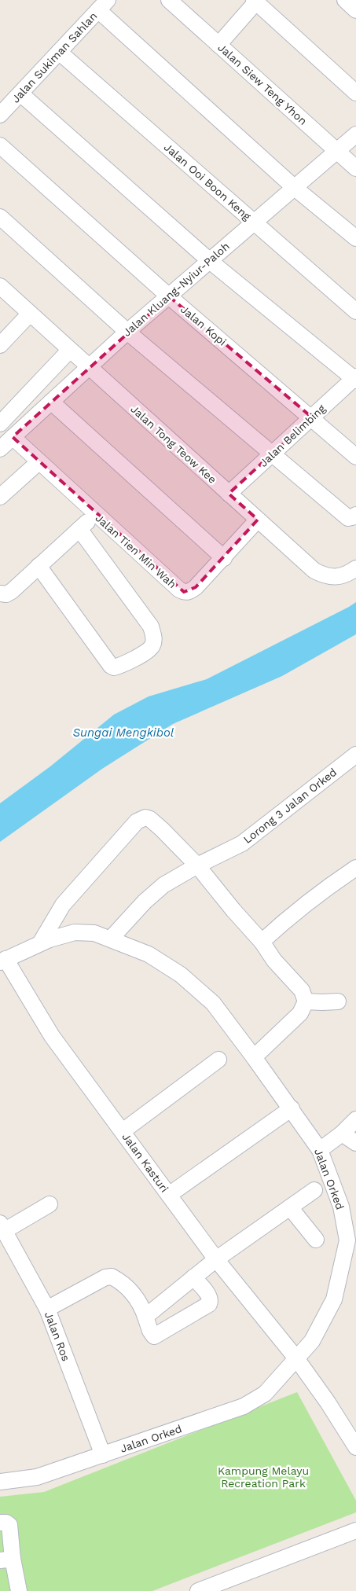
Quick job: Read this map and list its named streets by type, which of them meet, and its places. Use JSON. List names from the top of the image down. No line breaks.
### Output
{"streets":{"street":["Jalan Sukiman Sahlan","Jalan Siew Teng Yhon","Jalan Ooi Boon Keng","Jalan Kluang-Nyiur-Paloh","Jalan Kopi","Jalan Belimbing","Jalan Tong Teow Kee","Jalan Tien Min Wah","Lorong 3 Jalan Orked","Jalan Kasturi","Jalan Orked","Jalan Ros"]},"crossings":[["Jalan Sukiman Sahlan","Jalan Ooi Boon Keng"],["Jalan Siew Teng Yhon","Jalan Kluang-Nyiur-Paloh"],["Jalan Ooi Boon Keng","Jalan Kluang-Nyiur-Paloh"],["Jalan Kluang-Nyiur-Paloh","Jalan Kopi"],["Jalan Kluang-Nyiur-Paloh","Jalan Tong Teow Kee"],["Jalan Kluang-Nyiur-Paloh","Jalan Tien Min Wah"],["Jalan Kopi","Jalan Belimbing"],["Jalan Belimbing","Jalan Tong Teow Kee"],["Jalan Tong Teow Kee","Jalan Tien Min Wah"],["Lorong 3 Jalan Orked","Jalan Orked"],["Jalan Kasturi","Jalan Orked"],["Jalan Orked","Jalan Ros"]],"water":["Sungai Mengkibol"],"parks":["Kampung Melayu Recreation Park"]}
